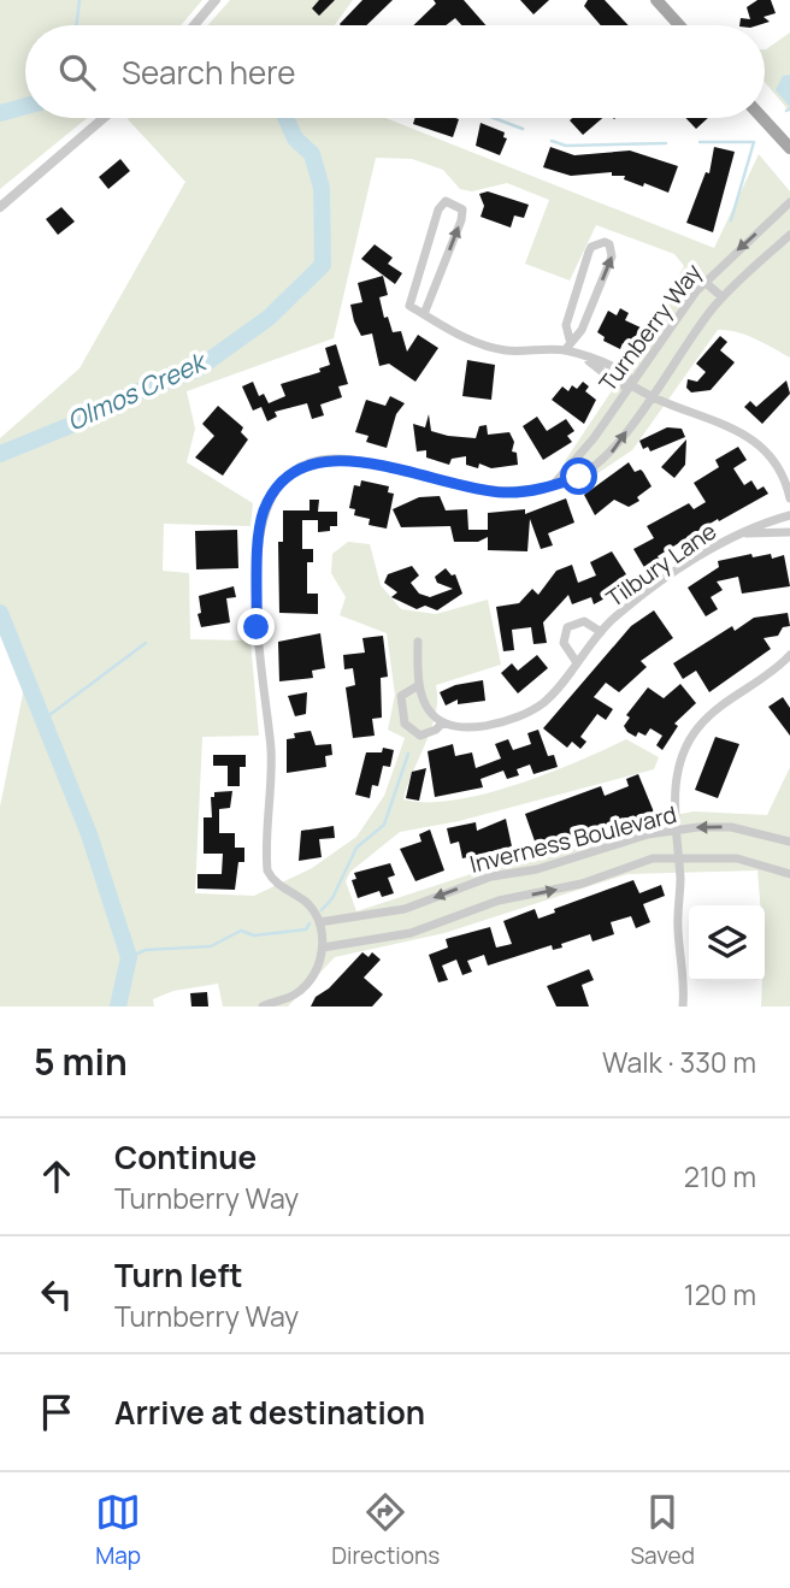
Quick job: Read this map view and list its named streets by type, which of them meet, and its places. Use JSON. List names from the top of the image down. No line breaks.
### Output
{"streets":{"street":["Turnberry Way","Tilbury Lane","Inverness Boulevard"]},"crossings":[["Turnberry Way","Inverness Boulevard"]],"water":["Olmos Creek"],"page":{"search":"Search here","heading":["5 min","Walk · 330 m"],"list":[["Continue","Turnberry Way","210 m"],["Turn left","Turnberry Way","120 m"],"Arrive at destination"],"nav":["Map","Directions","Saved"]}}
